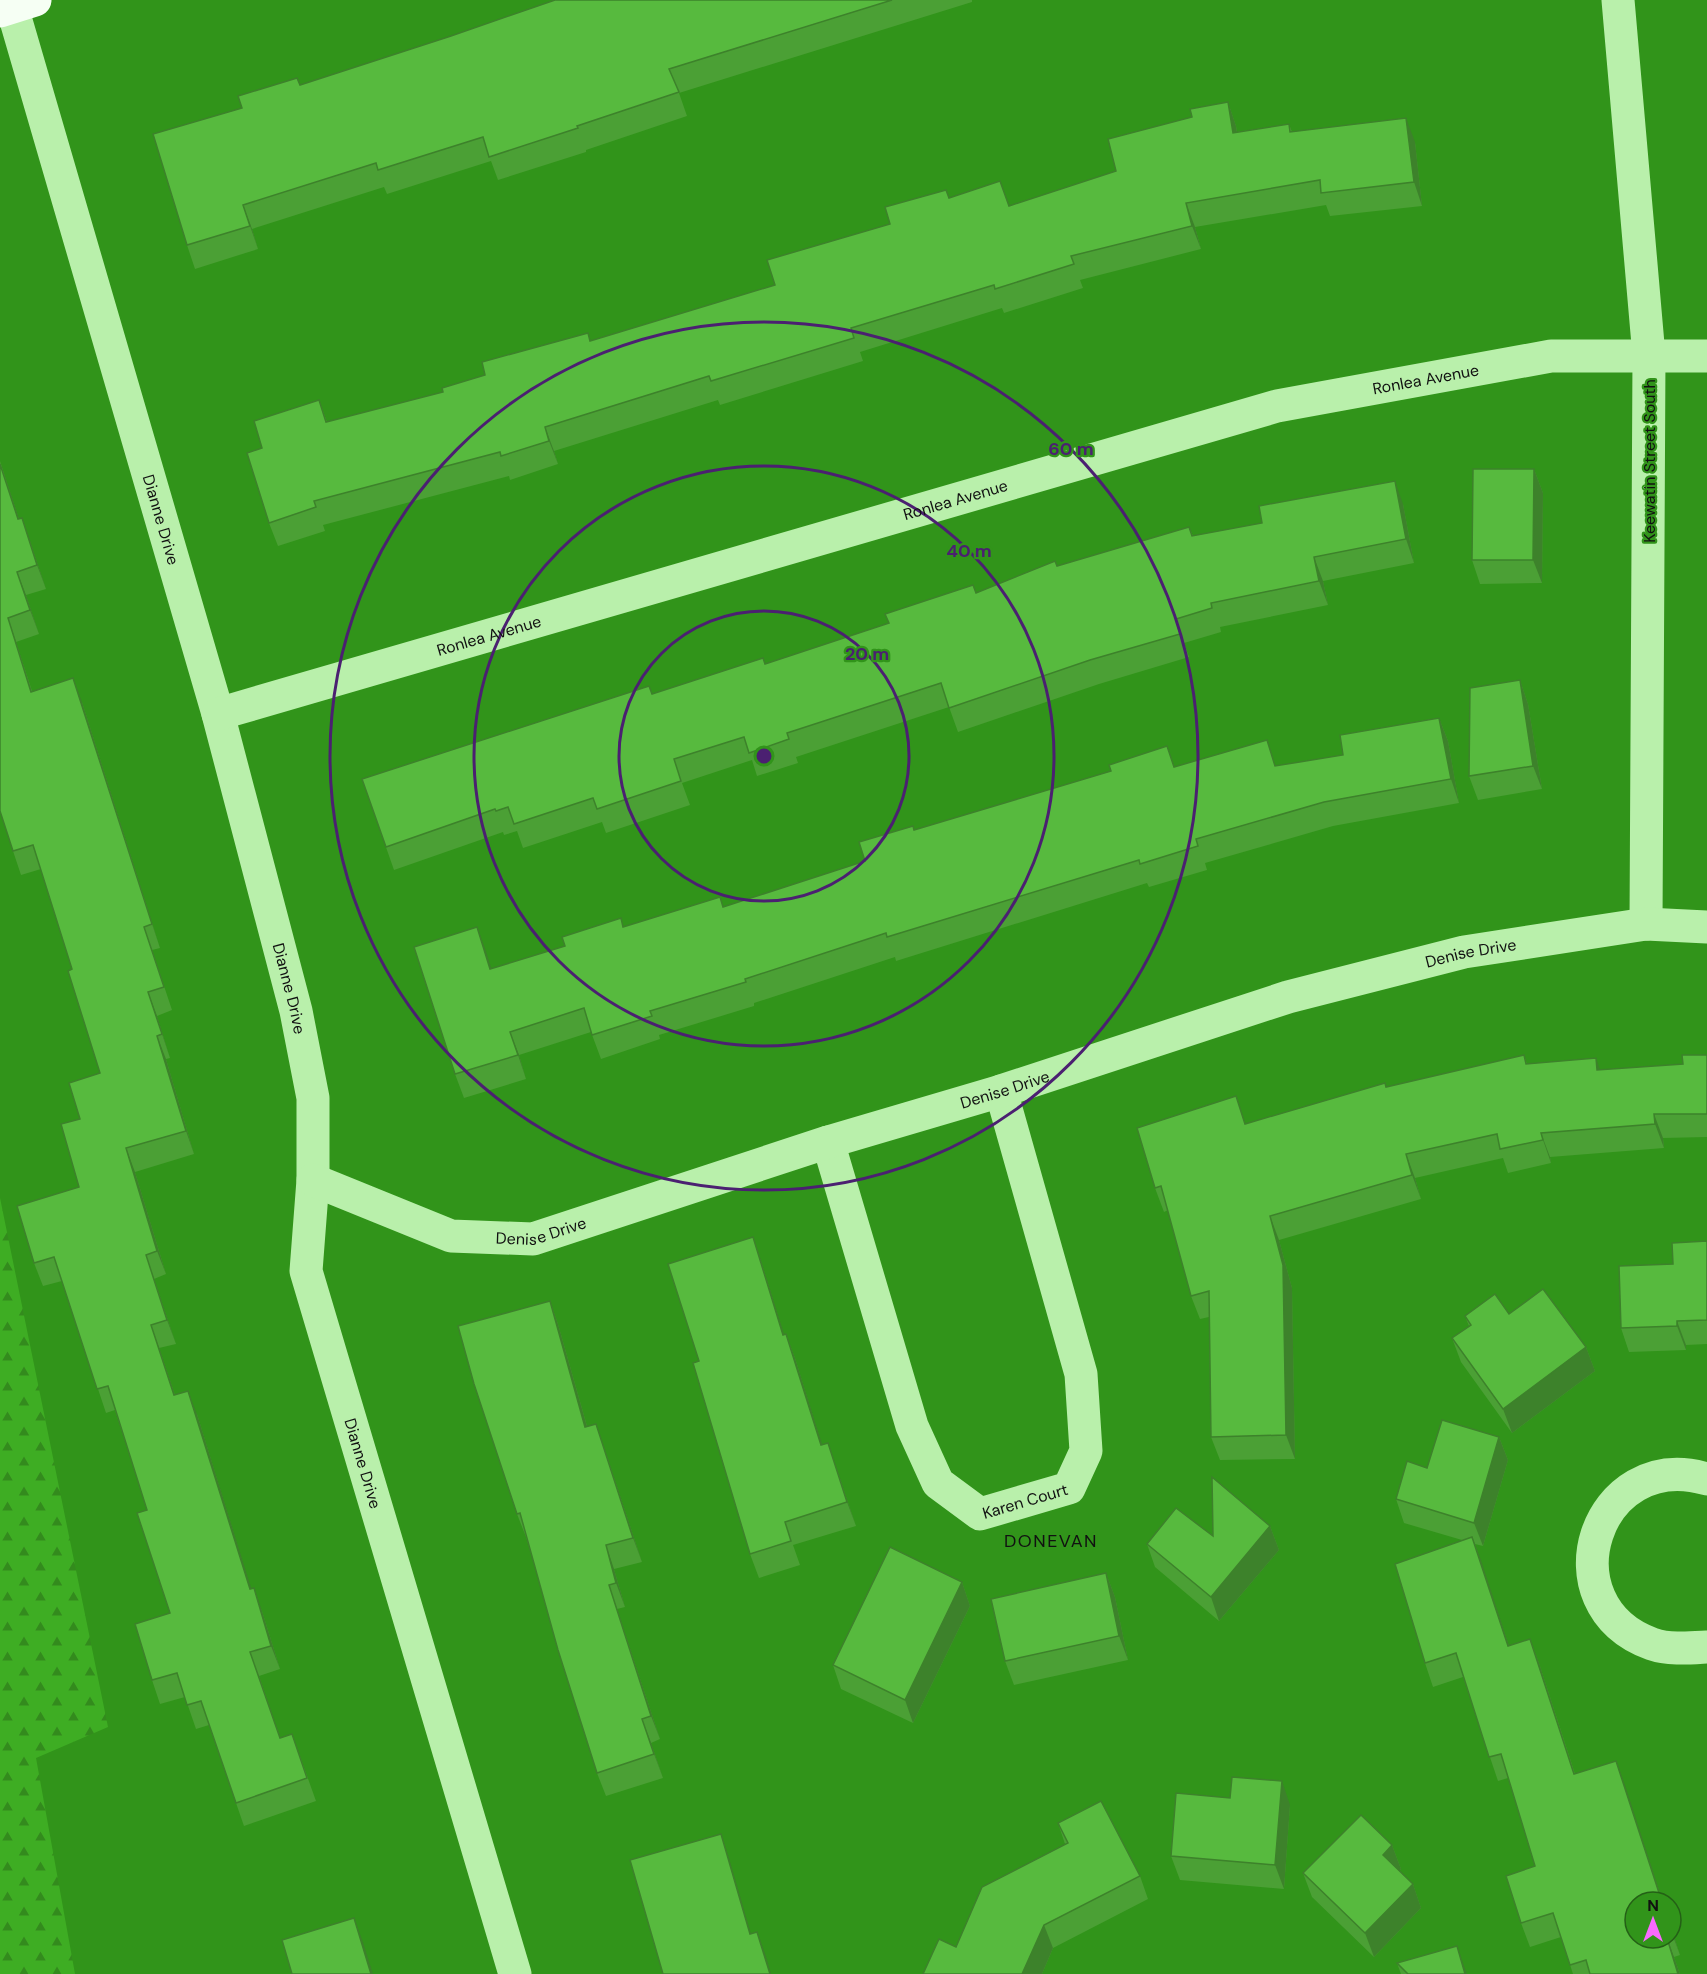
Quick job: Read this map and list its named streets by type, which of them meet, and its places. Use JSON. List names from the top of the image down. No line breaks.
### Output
{"streets":{"street":["Ronlea Avenue","Keewatin Street South","Dianne Drive","Denise Drive","Karen Court"]},"crossings":[["Ronlea Avenue","Keewatin Street South"],["Ronlea Avenue","Dianne Drive"],["Keewatin Street South","Denise Drive"],["Dianne Drive","Denise Drive"],["Denise Drive","Karen Court"]],"districts":["DONEVAN"],"north":"top","rings":["60 m","40 m","20 m"]}
